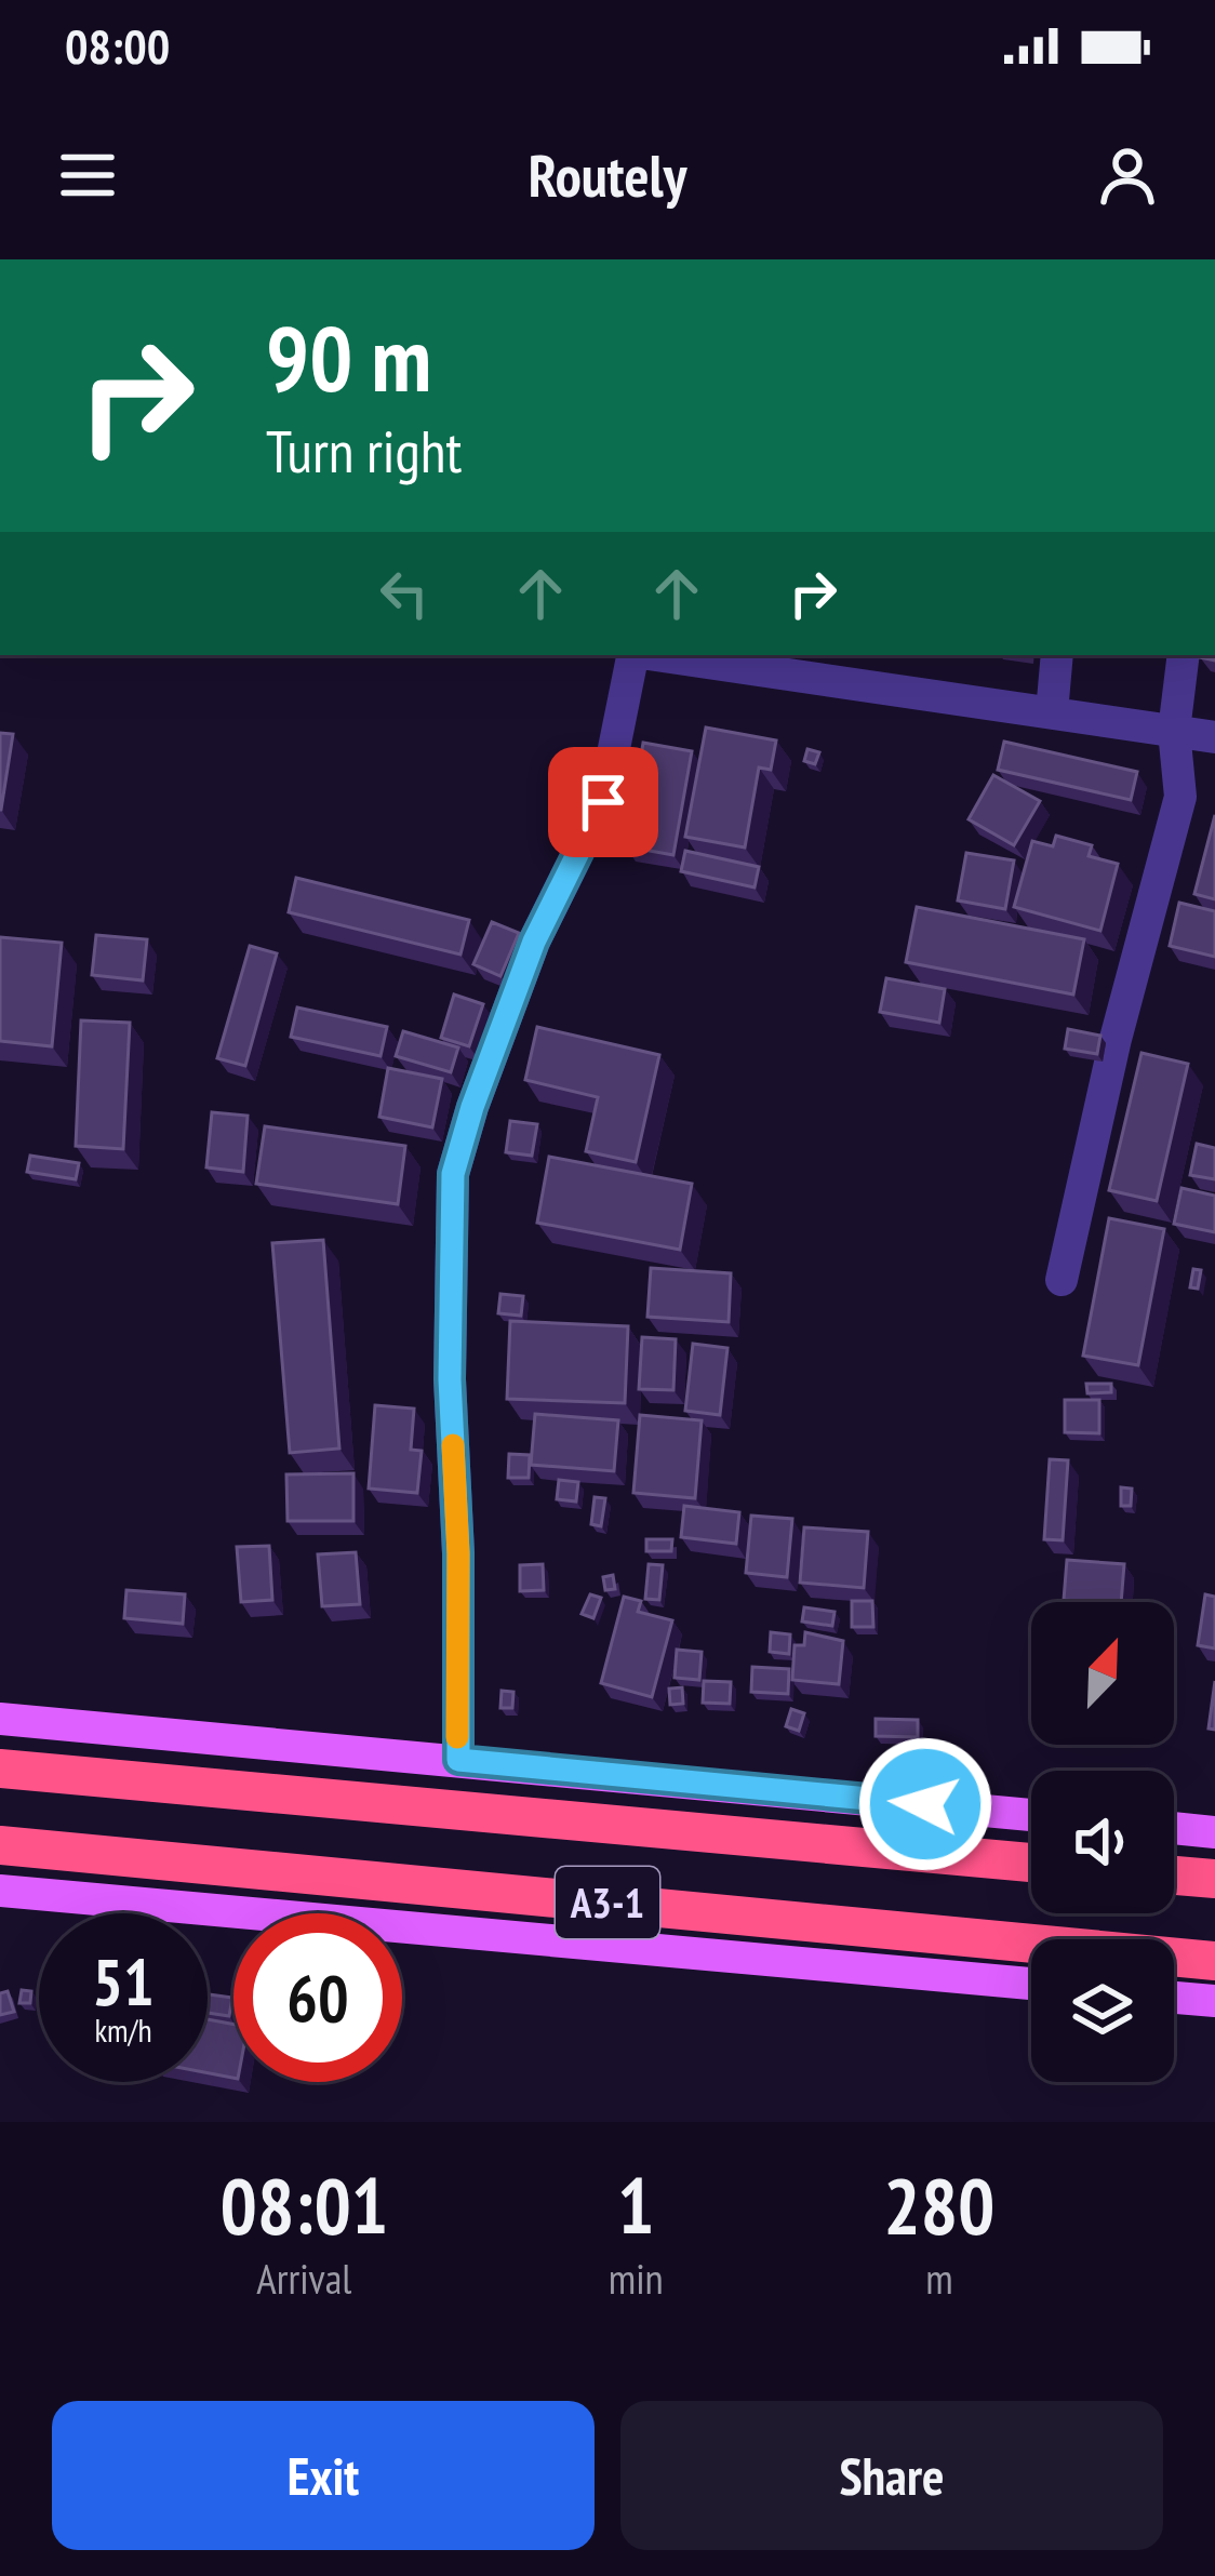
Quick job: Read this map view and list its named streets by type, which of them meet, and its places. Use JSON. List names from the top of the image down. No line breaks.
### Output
{"streets":{"highway":["A3-1"]},"north":"top right","page":{"status":"08:00","header":"Routely","turn":["90 m","Turn right"],"speed":"51 km/h","limit":"60","eta":["08:01","Arrival","1","min","280","m"],"buttons":["Exit","Share"]}}
